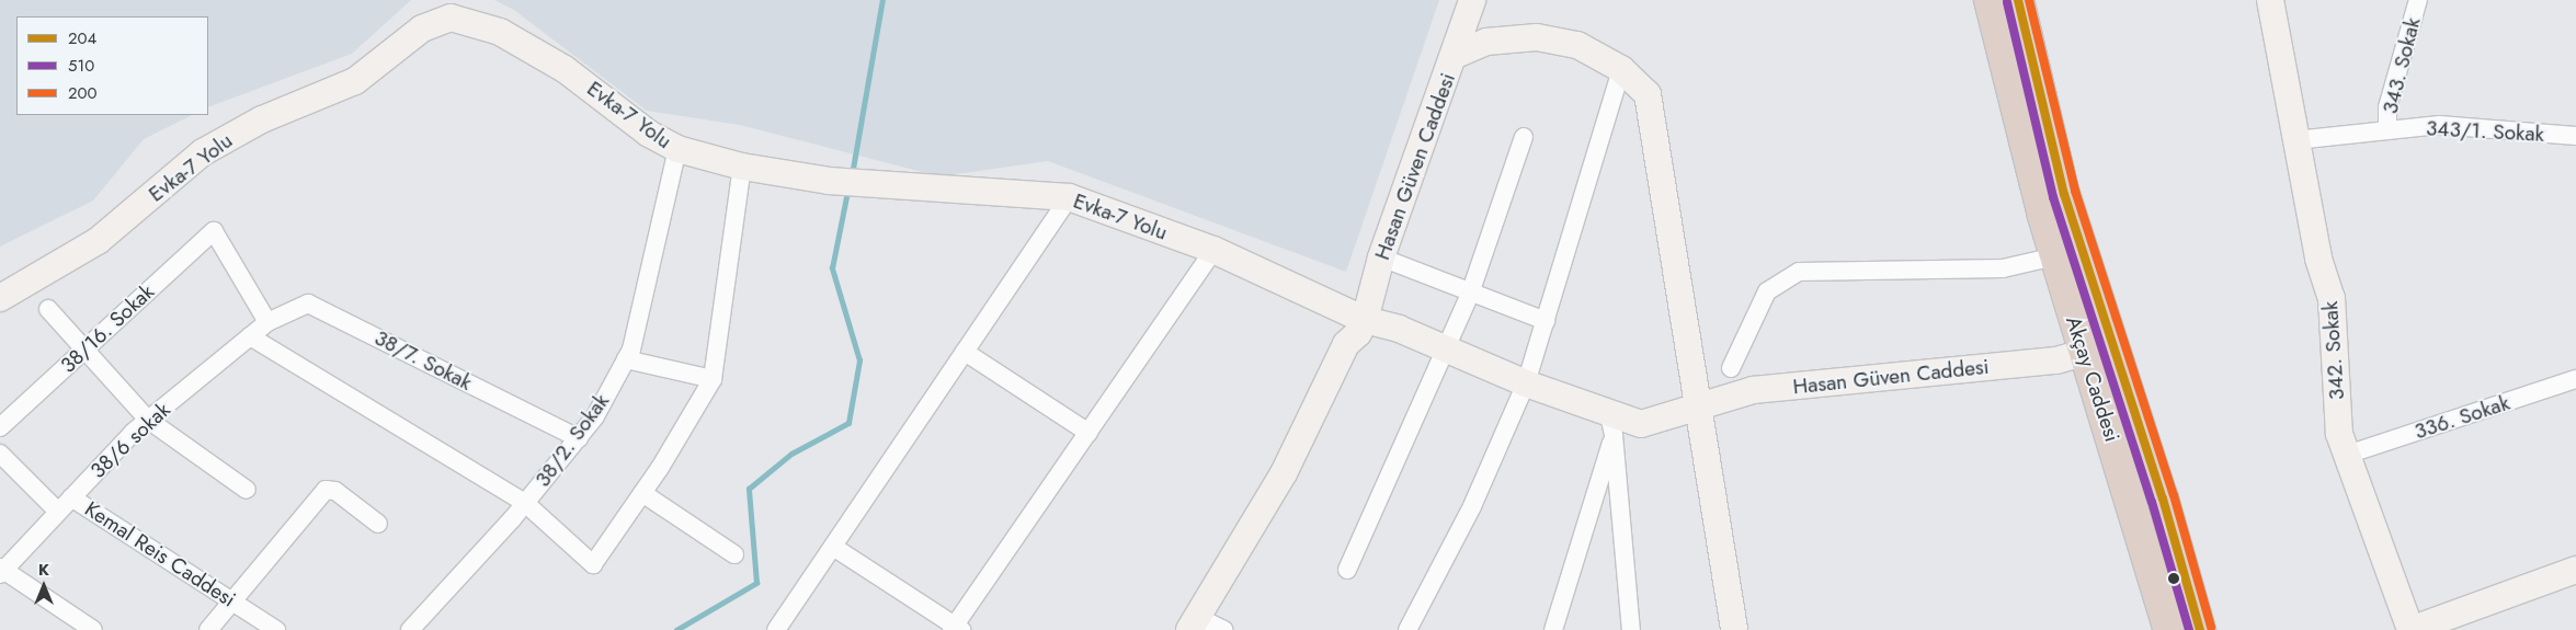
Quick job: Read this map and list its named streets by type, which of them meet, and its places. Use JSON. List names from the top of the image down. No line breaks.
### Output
{"streets":{"highway":["Akçay Caddesi"],"street":["343. Sokak","Evka-7 Yolu","343/1. Sokak","Hasan Güven Caddesi","38/16. Sokak","342. Sokak","38/7. Sokak","336. Sokak","38/6 sokak","38/2. Sokak","Kemal Reis Caddesi"]},"crossings":[["343. Sokak","343/1. Sokak"],["Evka-7 Yolu","Hasan Güven Caddesi"],["Evka-7 Yolu","38/2. Sokak"],["343/1. Sokak","342. Sokak"],["Hasan Güven Caddesi","Akçay Caddesi"],["38/16. Sokak","38/7. Sokak"],["38/16. Sokak","38/6 sokak"],["342. Sokak","336. Sokak"],["38/7. Sokak","38/6 sokak"],["38/7. Sokak","38/2. Sokak"],["38/6 sokak","Kemal Reis Caddesi"]],"lines":["transit line 204","transit line 200","transit line 510"],"legend":["204","510","200"],"north":"top"}
